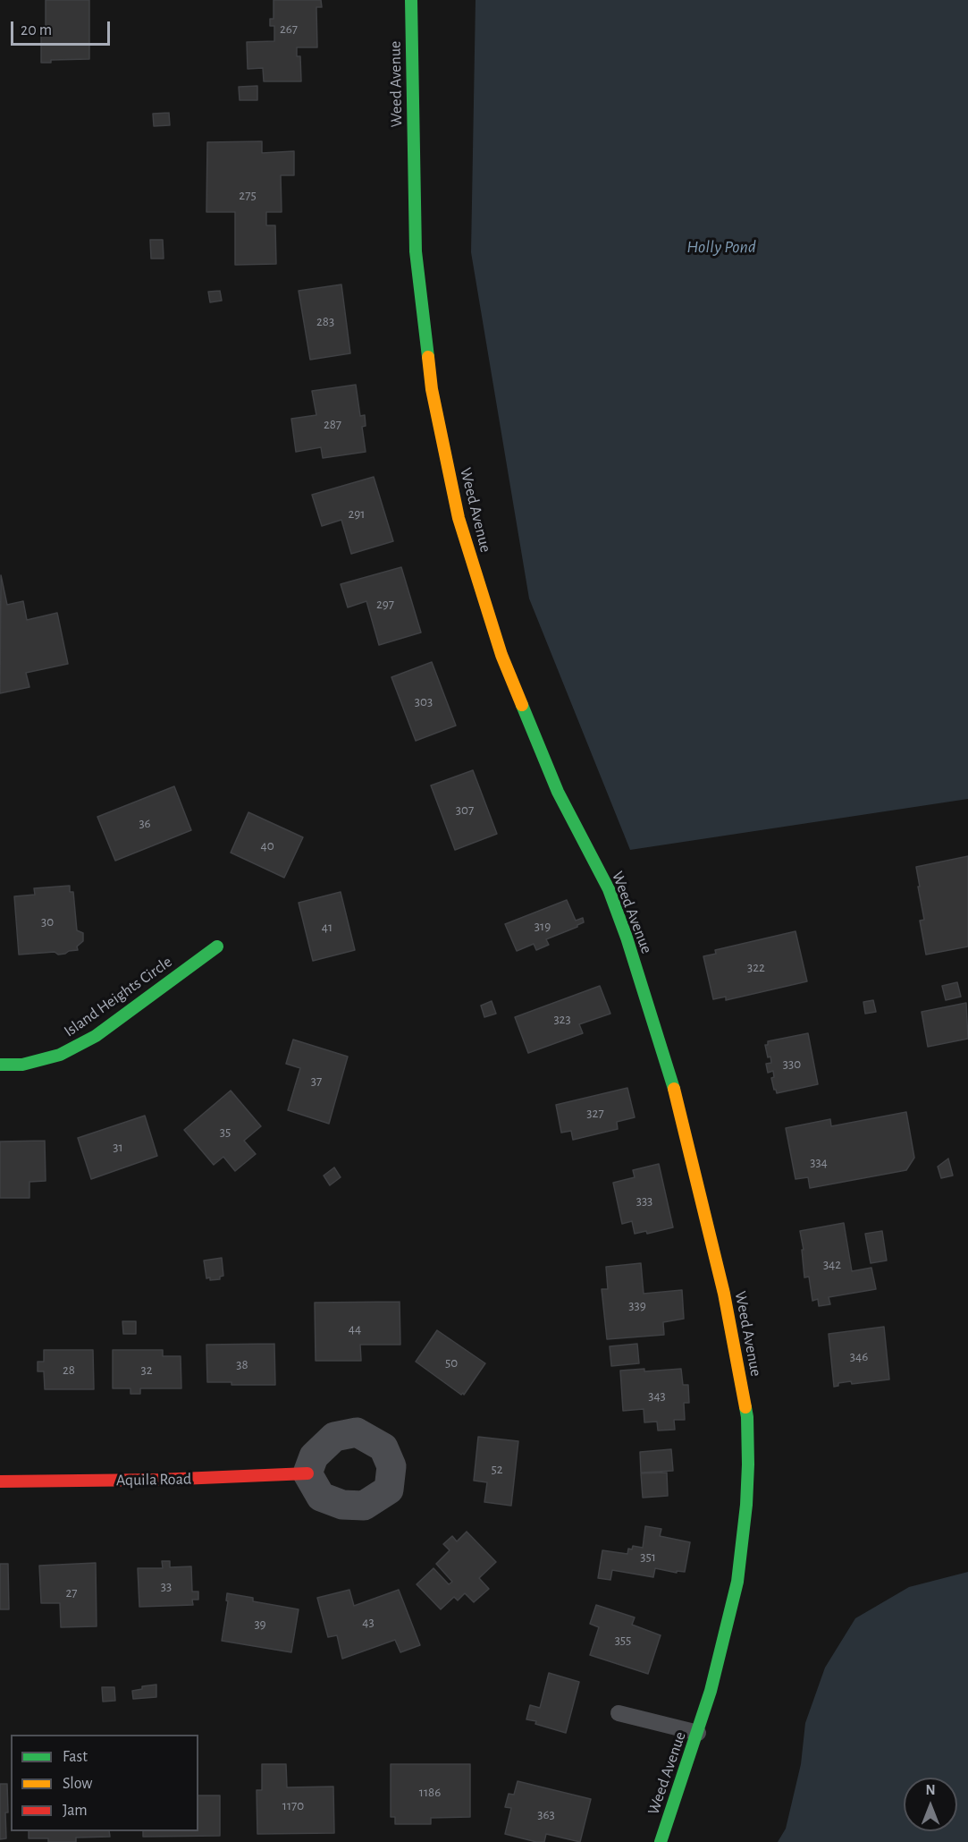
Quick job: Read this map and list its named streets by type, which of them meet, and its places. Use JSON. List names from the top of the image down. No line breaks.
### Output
{"streets":{"street":["Weed Avenue","Island Heights Circle","Aquila Road"]},"water":["Holly Pond"],"house_numbers":["267","275","283","287","291","297","303","307","36","40","30","319","41","322","323","330","37","327","35","31","334","333","342","339","44","346","50","38","28","32","343","52","351","33","27","43","39","355","1186","1170","363"],"legend":["Fast","Slow","Jam"],"scale_bar":"20 m","north":"top"}
